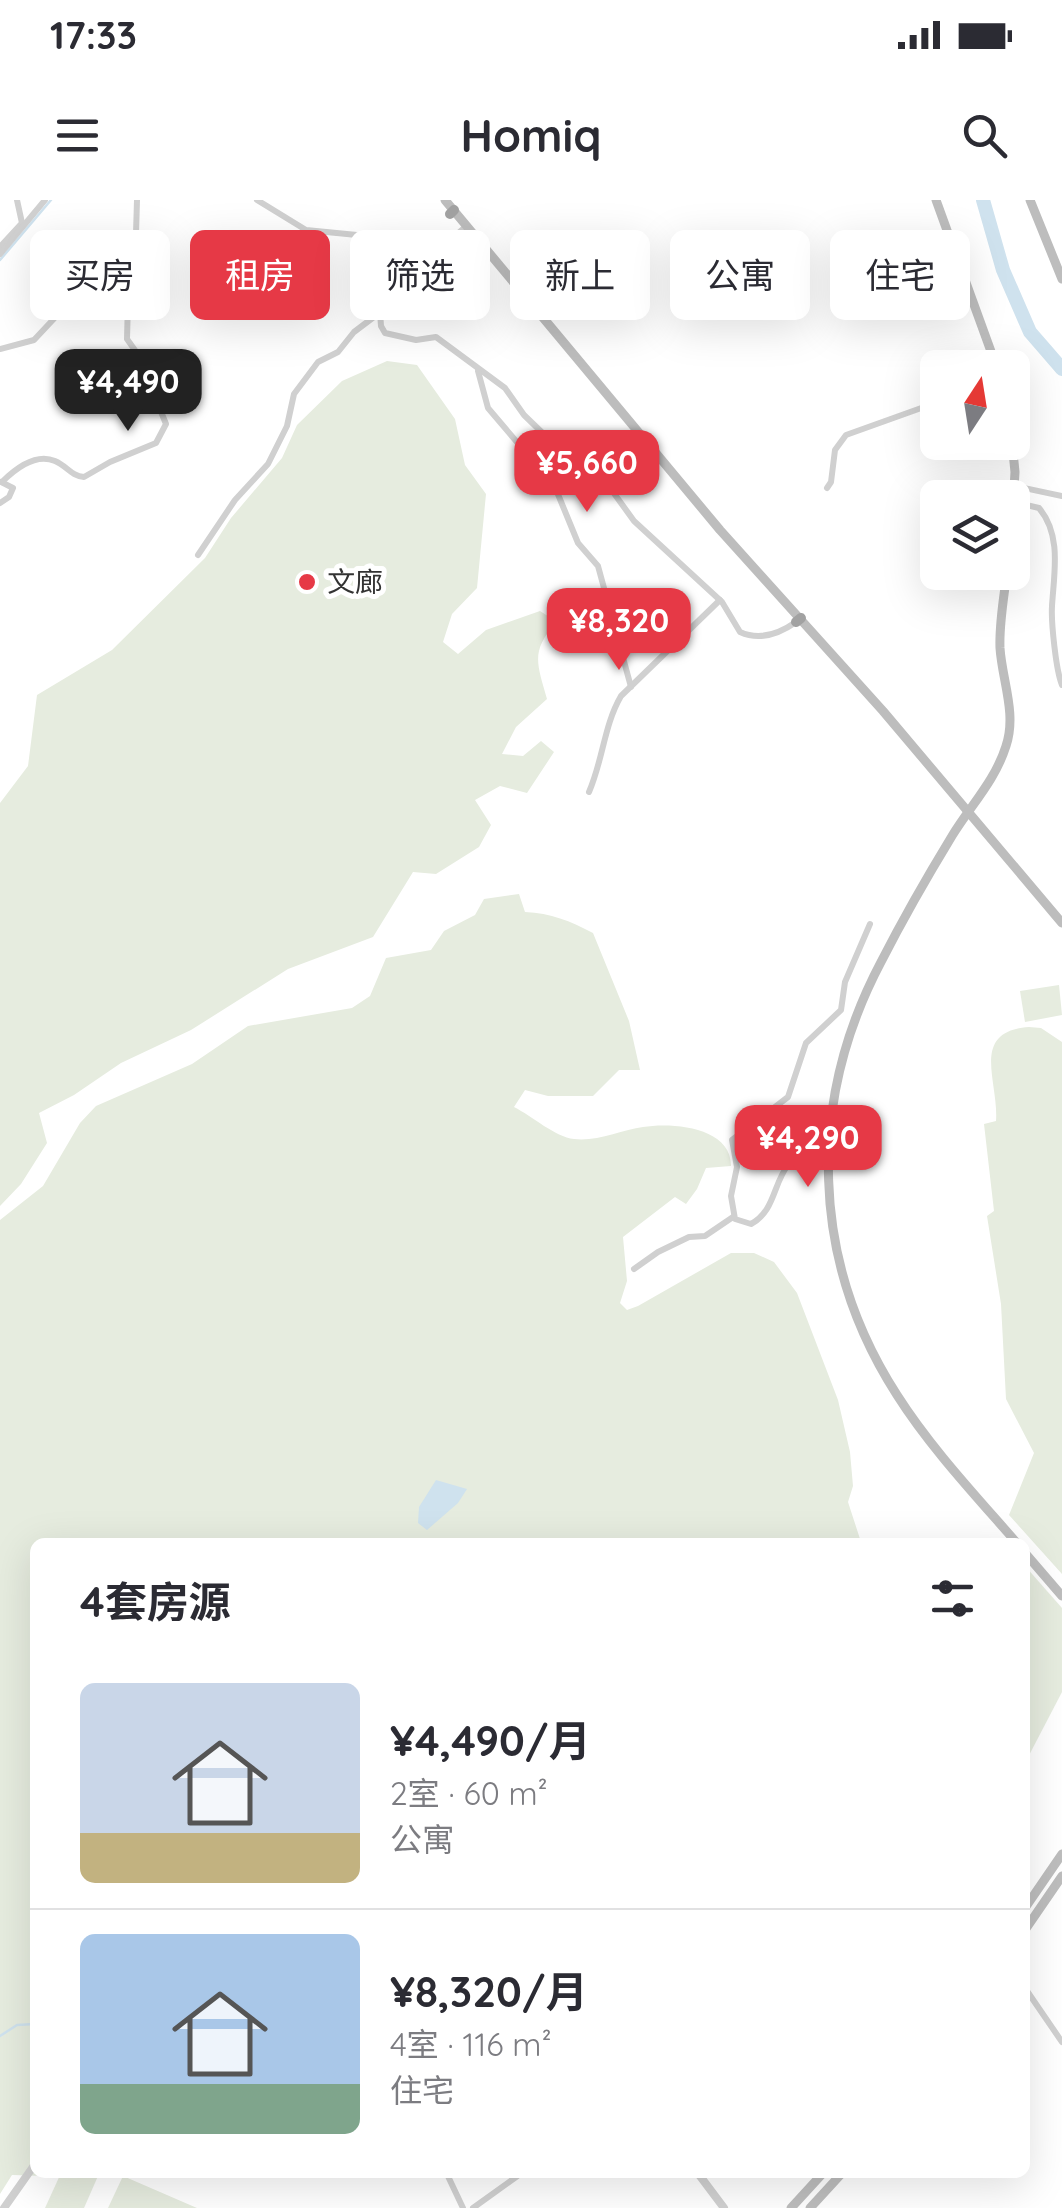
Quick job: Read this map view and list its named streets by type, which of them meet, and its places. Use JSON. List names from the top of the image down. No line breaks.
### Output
{"places":["文廊"],"north":"top","page":{"status":"17:33","header":"Homiq","chip":["买房","租房","筛选","新上","公寓","住宅"],"price":["¥4,490","¥5,660","¥8,320","¥4,290"],"heading":"4套房源","list":[{"name":"¥4,490/月","note":"2室 · 60 m² · 公寓"},{"name":"¥8,320/月","note":"4室 · 116 m² · 住宅"}]}}
